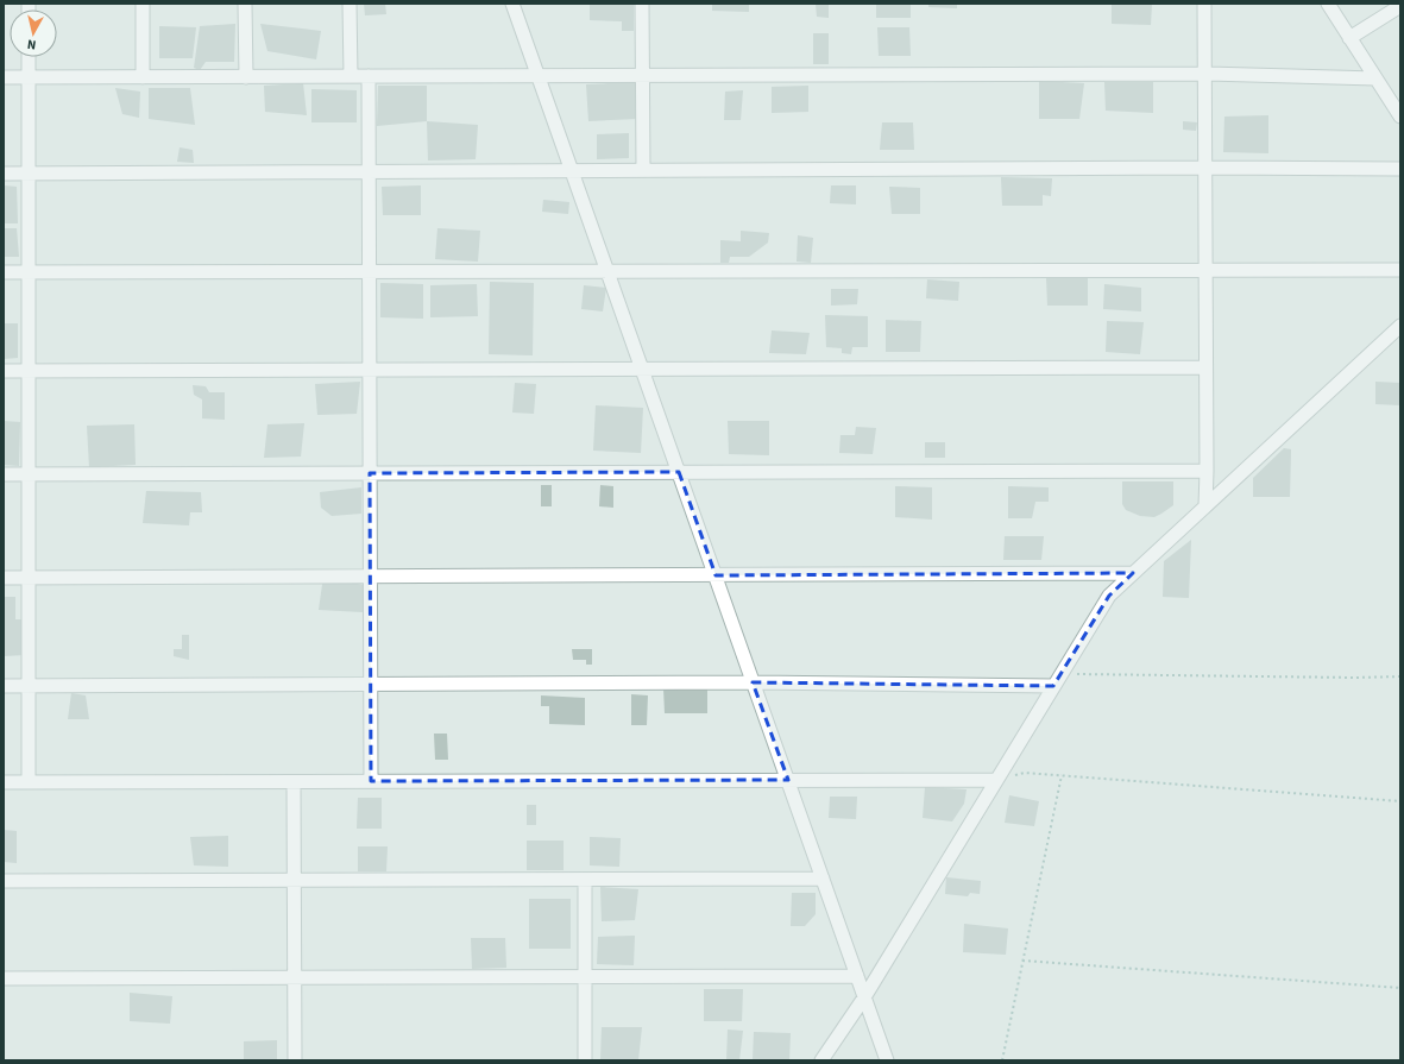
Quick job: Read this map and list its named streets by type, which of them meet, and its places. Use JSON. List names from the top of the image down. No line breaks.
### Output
{"north":"bottom"}
